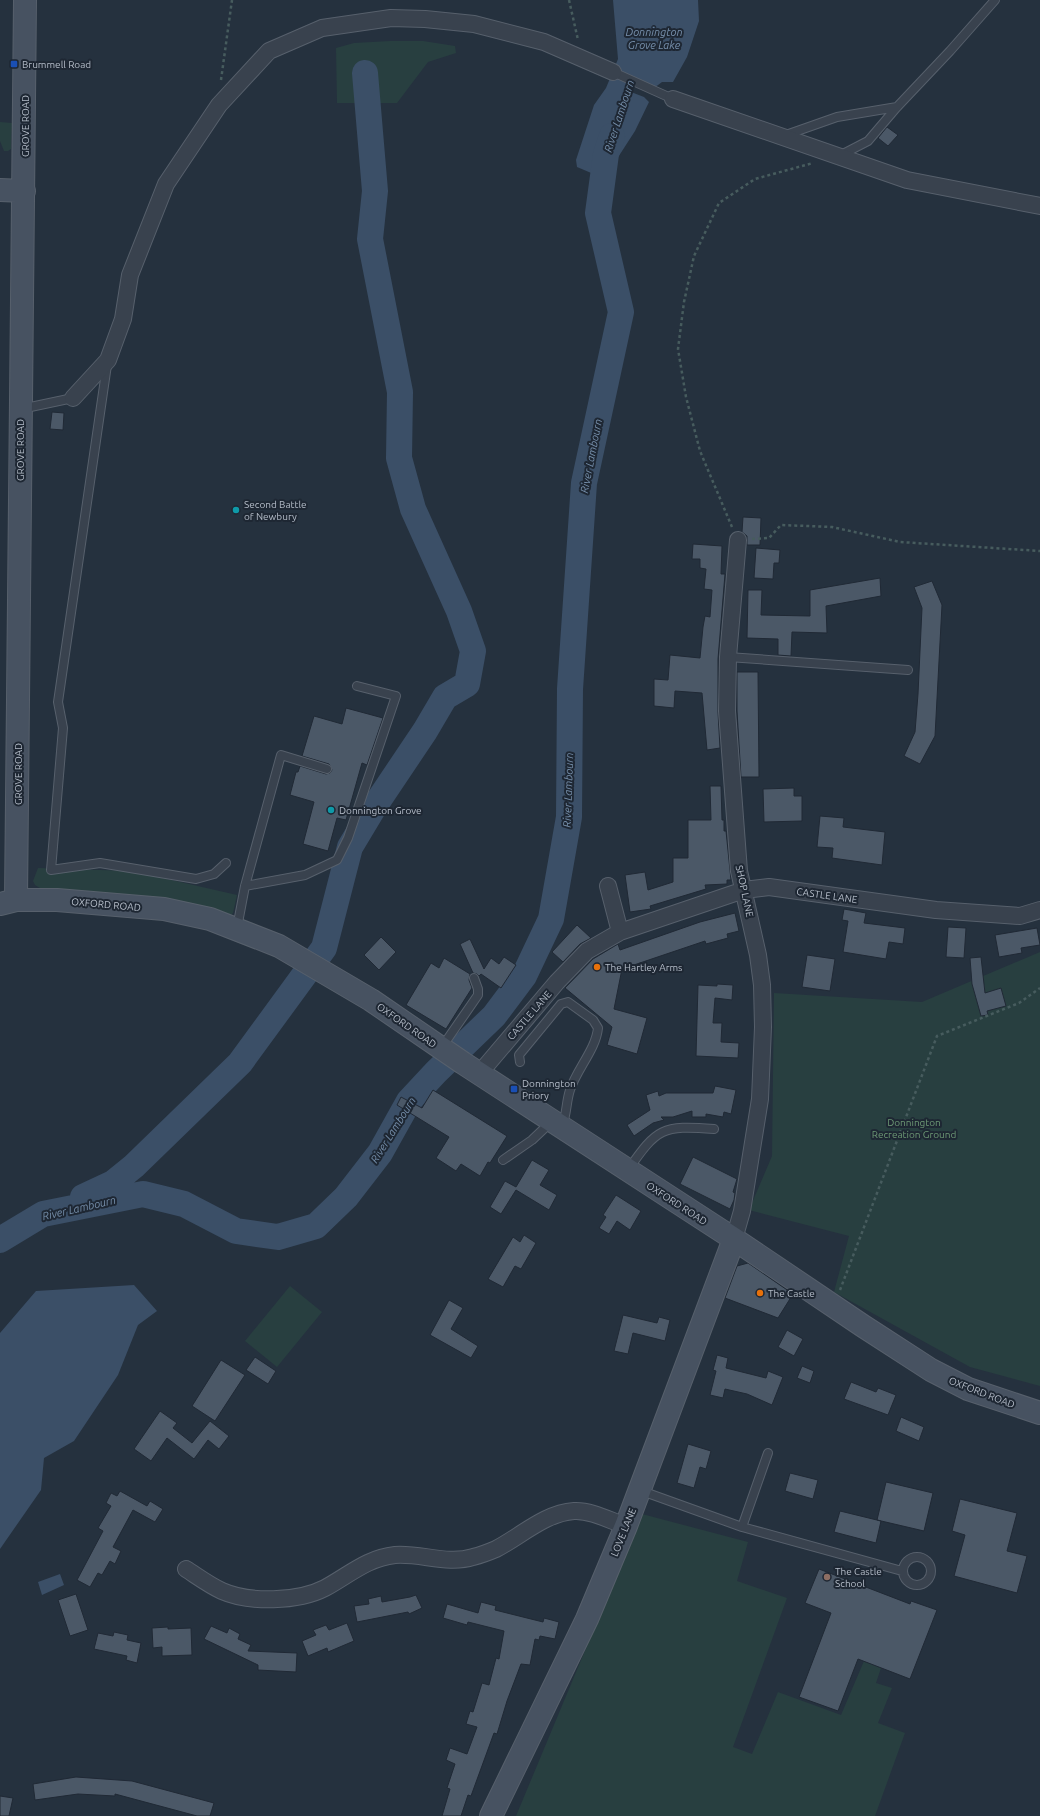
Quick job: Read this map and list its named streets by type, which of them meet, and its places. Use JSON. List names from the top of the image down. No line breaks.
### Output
{"streets":{"street":["GROVE ROAD","SHOP LANE","CASTLE LANE","OXFORD ROAD","LOVE LANE"]},"crossings":[["GROVE ROAD","OXFORD ROAD"],["SHOP LANE","CASTLE LANE"],["SHOP LANE","OXFORD ROAD"],["SHOP LANE","LOVE LANE"],["CASTLE LANE","OXFORD ROAD"],["OXFORD ROAD","LOVE LANE"]],"water":["Donnington Grove Lake","River Lambourn"],"parks":["Donnington Recreation Ground"],"places":{"transit":["Brummell Road","Donnington Priory"],"other":["Second Battle of Newbury","Donnington Grove","The Hartley Arms","The Castle","The Castle School"]}}
